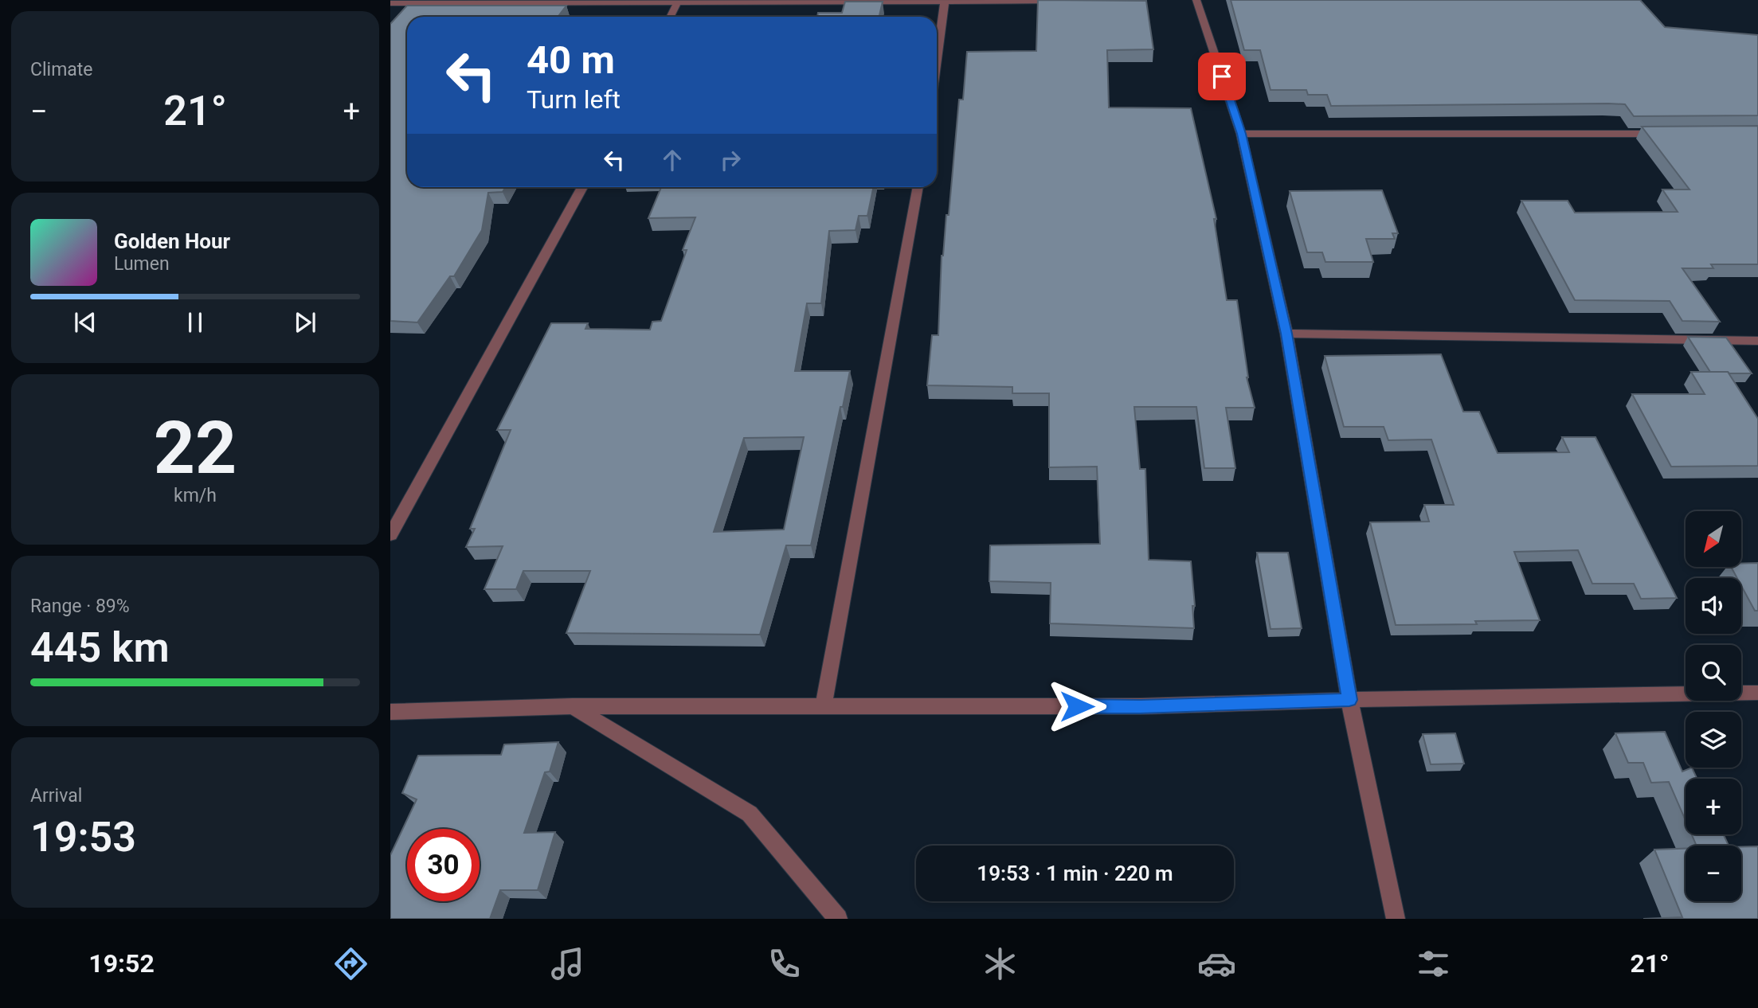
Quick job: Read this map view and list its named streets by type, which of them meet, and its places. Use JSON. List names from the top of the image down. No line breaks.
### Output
{"north":"bottom left","page":{"tile":["Climate",["22","km/h"],["Range · 89%","445 km"],["Arrival","19:53"]],"turn":["40 m","Turn left"],"heat":["−","21°","+"],"song":["Golden Hour","Lumen"],"map_buttons":["+","−"],"limit":"30","trip":"19:53 · 1 min · 220 m","tabs":["19:52","21°"]}}
